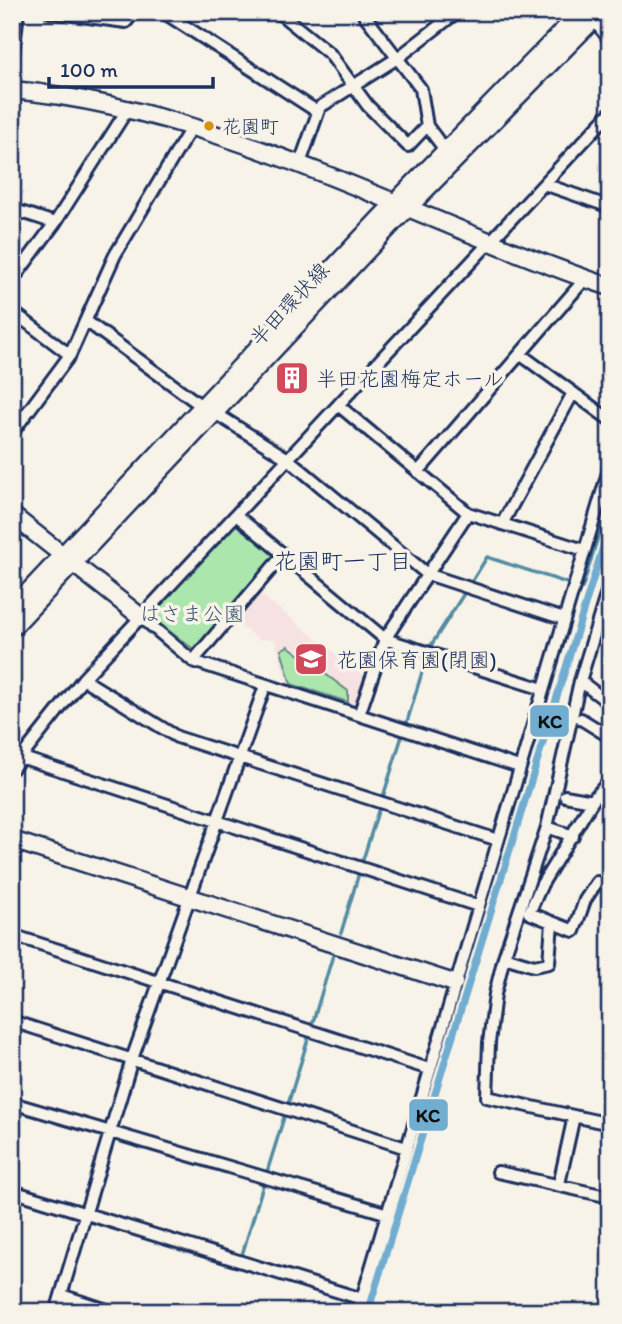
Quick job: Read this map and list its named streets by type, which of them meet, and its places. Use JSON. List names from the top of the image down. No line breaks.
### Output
{"streets":{"street":["半田環状線"]},"districts":["花園町一丁目"],"parks":["はさま公園"],"places":{"other":["花園町"],"building":["半田花園梅定ホール"],"school or university":["花園保育園(閉園)"]},"lines":["transit line KC"],"scale_bar":"100 m"}
